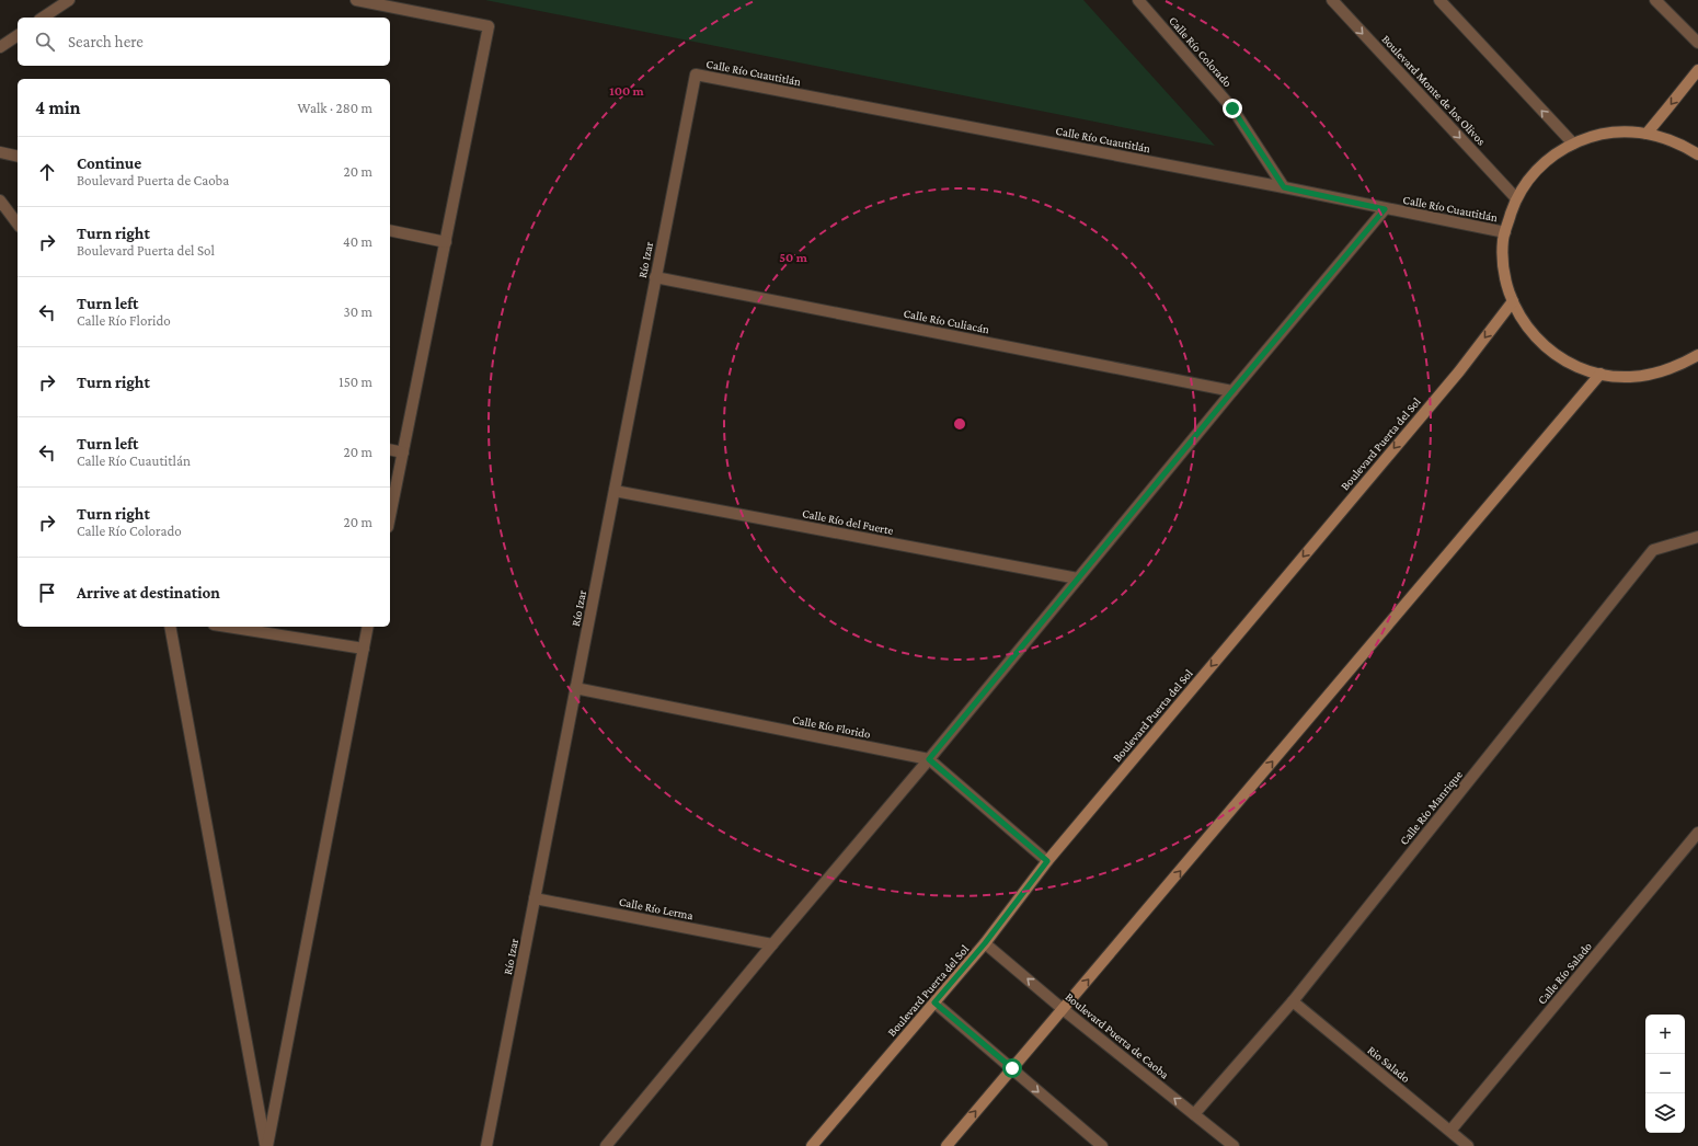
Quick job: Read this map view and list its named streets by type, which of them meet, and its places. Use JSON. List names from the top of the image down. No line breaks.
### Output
{"streets":{"main road":["Boulevard Puerta del Sol"],"street":["Calle Río Colorado","Calle Río Cuautitlán","Boulevard Monte de los Olivos","Río Izar","Calle Río Culiacán","Calle Río del Fuerte","Calle Río Florido","Calle Río Manrique","Calle Río Lerma","Calle Río Salado","Boulevard Puerta de Caoba","Rio Salado"]},"crossings":[["Calle Río Colorado","Calle Río Cuautitlán"],["Calle Río Cuautitlán","Río Izar"],["Río Izar","Calle Río Culiacán"],["Río Izar","Calle Río del Fuerte"],["Río Izar","Calle Río Florido"],["Río Izar","Calle Río Lerma"],["Boulevard Puerta del Sol","Calle Río Florido"],["Boulevard Puerta del Sol","Boulevard Puerta de Caoba"],["Calle Río Manrique","Boulevard Puerta de Caoba"],["Calle Río Manrique","Rio Salado"],["Calle Río Salado","Rio Salado"]],"one_way":["Boulevard Puerta del Sol"],"page":{"search":"Search here","heading":["4 min","Walk · 280 m"],"list":[["Continue","Boulevard Puerta de Caoba","20 m"],["Turn right","Boulevard Puerta del Sol","40 m"],["Turn left","Calle Río Florido","30 m"],["Turn right","150 m"],["Turn left","Calle Río Cuautitlán","20 m"],["Turn right","Calle Río Colorado","20 m"],"Arrive at destination"],"map_buttons":["+","−"]},"rings":["100 m","50 m"]}
